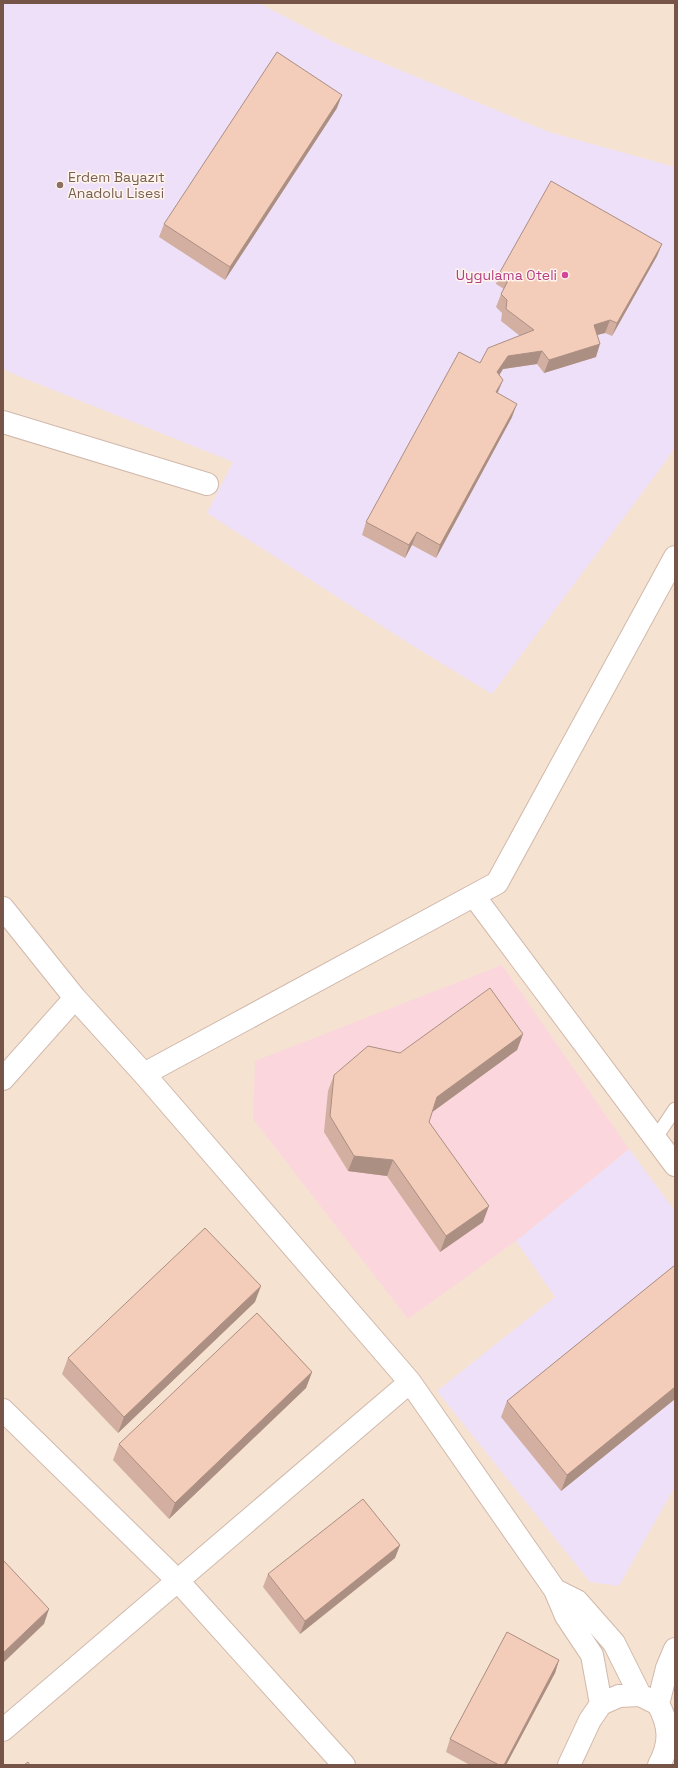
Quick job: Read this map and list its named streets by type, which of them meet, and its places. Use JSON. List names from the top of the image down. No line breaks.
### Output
{"places":["Erdem Bayazıt Anadolu Lisesi","Uygulama Oteli"]}
